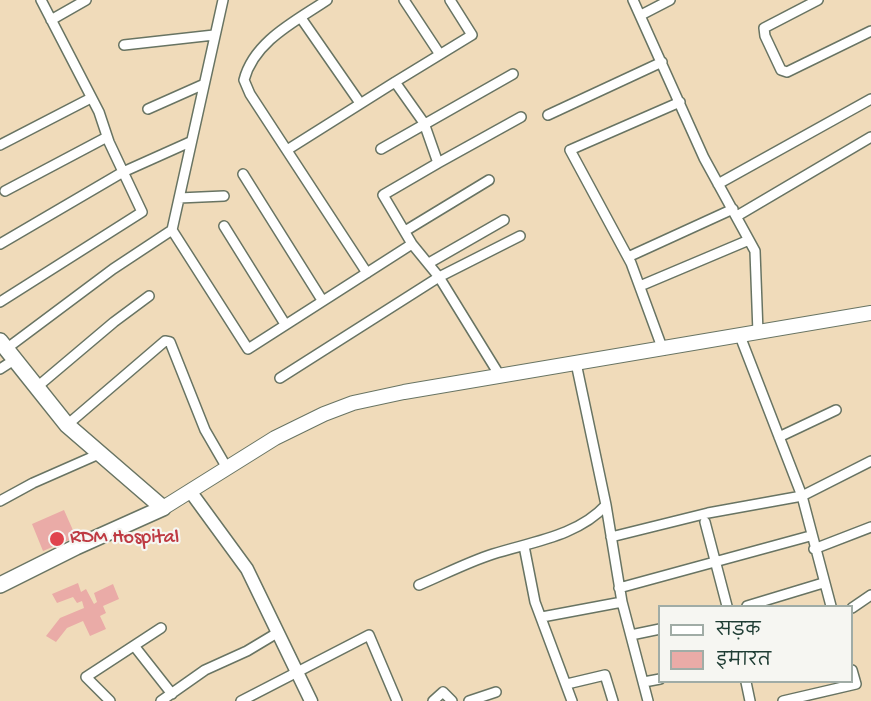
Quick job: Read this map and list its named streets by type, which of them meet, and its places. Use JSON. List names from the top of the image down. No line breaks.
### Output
{"places":["RDM Hospital"],"legend":["सड़क","इमारत"]}
